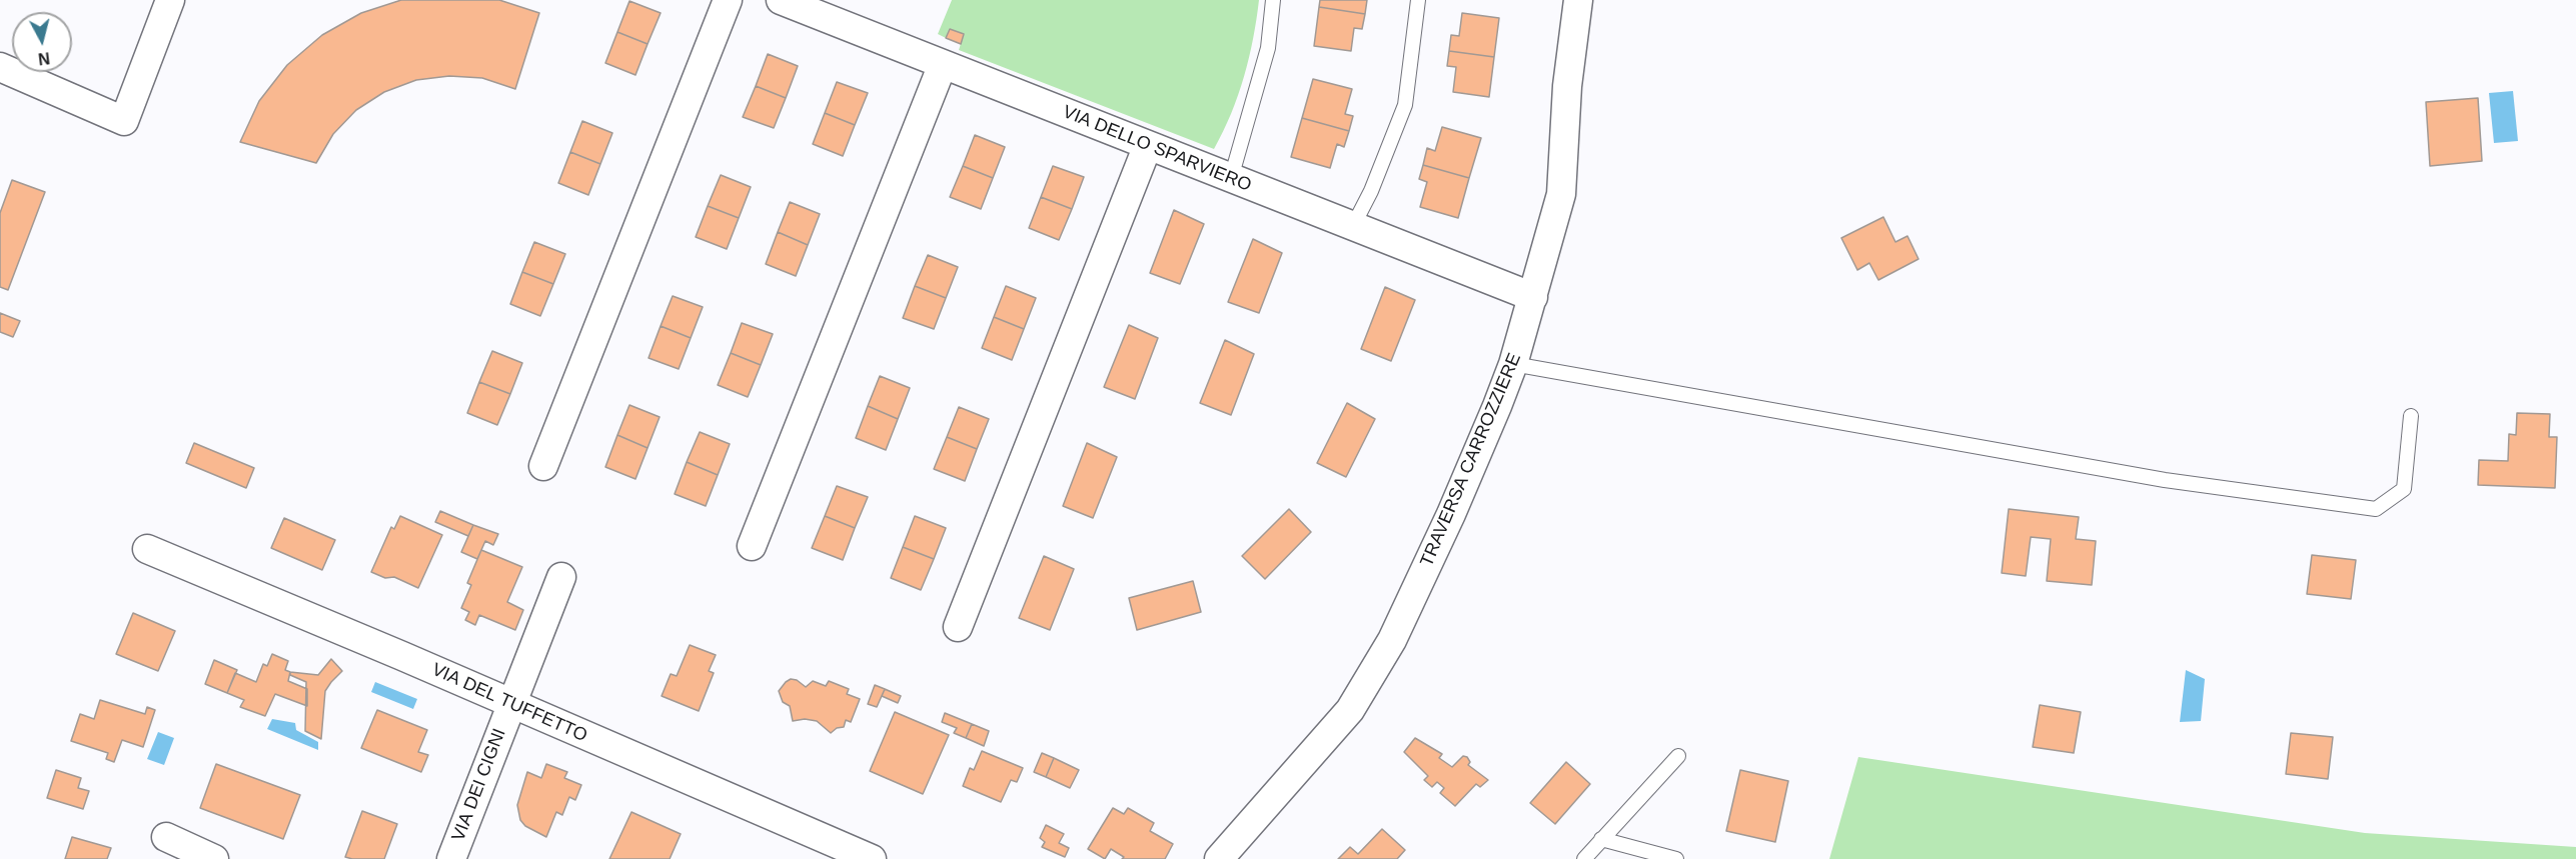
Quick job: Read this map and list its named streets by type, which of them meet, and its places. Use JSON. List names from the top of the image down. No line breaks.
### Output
{"streets":{"street":["VIA DELLO SPARVIERO","TRAVERSA CARROZZIERE","VIA DEL TUFFETTO","VIA DEI CIGNI"]},"crossings":[["VIA DELLO SPARVIERO","TRAVERSA CARROZZIERE"],["VIA DEL TUFFETTO","VIA DEI CIGNI"]],"north":"bottom"}
